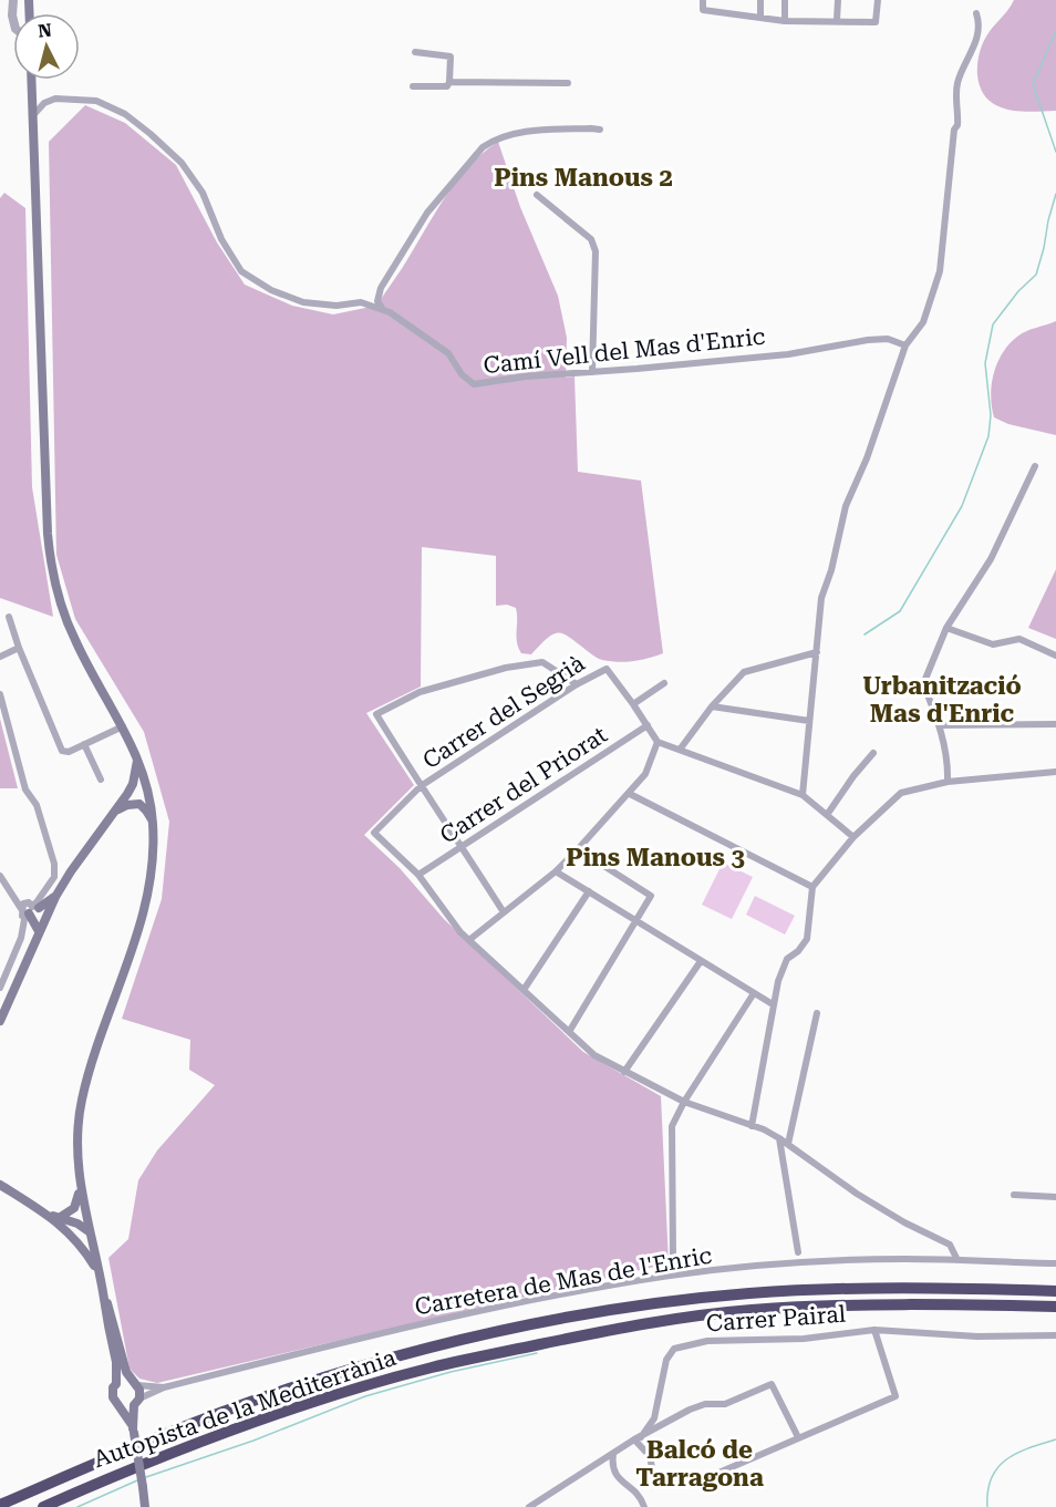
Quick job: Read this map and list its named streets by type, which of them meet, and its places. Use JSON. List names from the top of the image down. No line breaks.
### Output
{"streets":{"highway":["Autopista de la Mediterrània"],"street":["Camí Vell del Mas d'Enric","Carrer del Segrià","Carrer del Priorat","Carretera de Mas de l'Enric","Carrer Pairal"]},"crossings":[["Carrer del Segrià","Carrer del Priorat"]],"districts":["Pins Manous 2","Urbanització Mas d'Enric","Pins Manous 3","Balcó de Tarragona"],"north":"top"}
